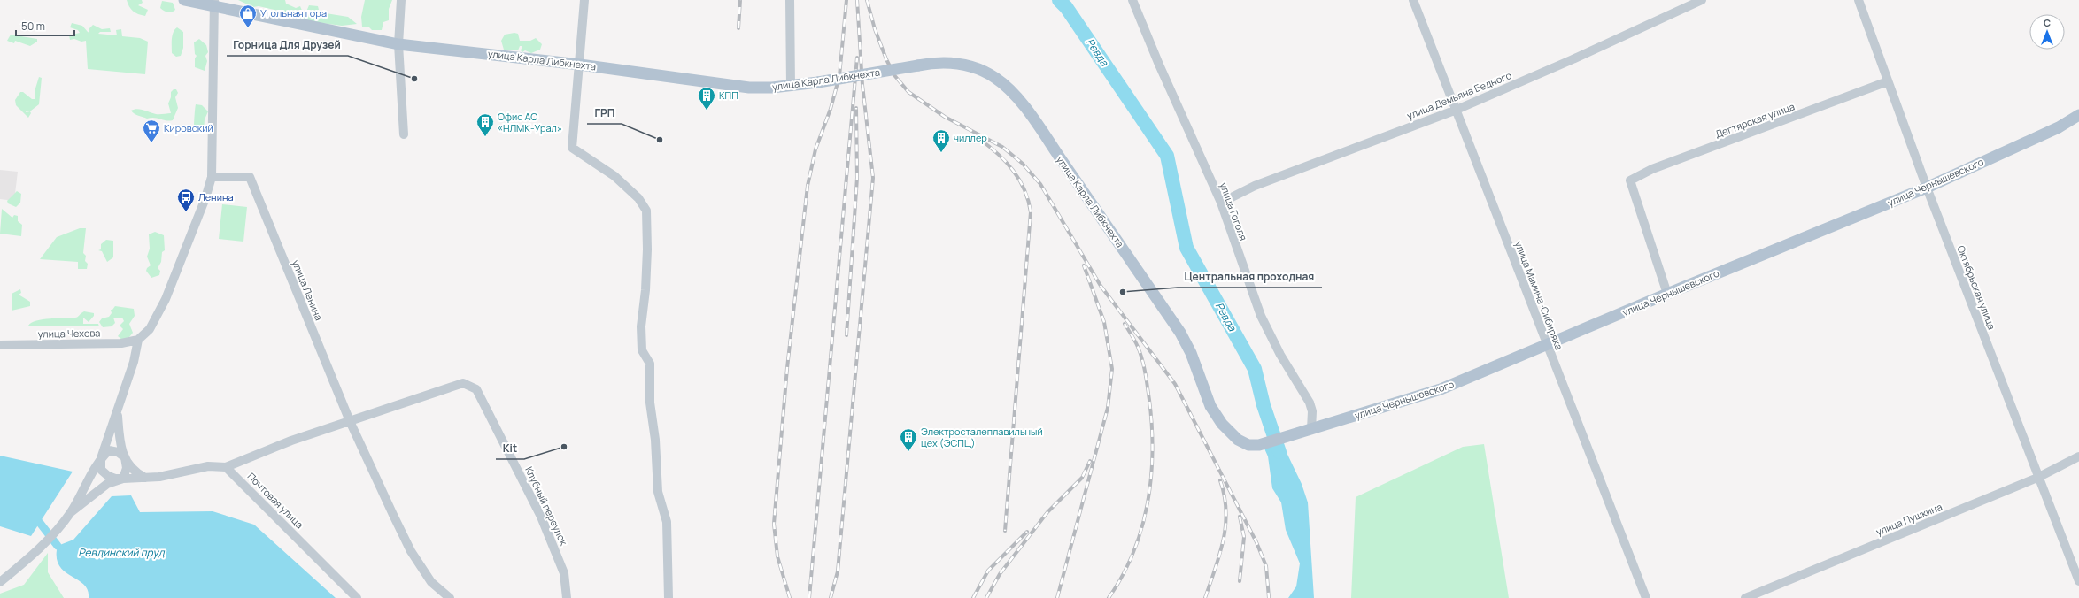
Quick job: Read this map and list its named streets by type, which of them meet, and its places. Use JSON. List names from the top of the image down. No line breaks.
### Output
{"streets":{"main road":["улица Карла Либкнехта","улица Чернышевского"],"street":["улица Демьяна Бедного","Дегтярская улица","улица Гоголя","Октябрьская улица","улица Ленина","улица Мамина-Сибиряка","улица Чехова","Почтовая улица","Клубный переулок","улица Пушкина"]},"crossings":[["улица Карла Либкнехта","улица Чернышевского"],["улица Демьяна Бедного","улица Гоголя"],["улица Демьяна Бедного","улица Мамина-Сибиряка"],["Дегтярская улица","улица Чернышевского"],["Дегтярская улица","Октябрьская улица"],["улица Чернышевского","улица Гоголя"],["улица Чернышевского","Октябрьская улица"],["улица Чернышевского","улица Мамина-Сибиряка"],["Октябрьская улица","улица Пушкина"],["улица Ленина","Клубный переулок"]],"water":["Ревда","Ревдинский пруд"],"places":{"shop":["Угольная гора"],"other":["Горница Для Друзей","ГРП","Центральная проходная","Kit"],"building":["КПП","Офис АО «НЛМК-Урал»","чиллер","Электросталеплавильный цех (ЭСПЦ)"],"supermarket":["Кировский"],"bus stop":["Ленина"]},"scale_bar":"50 m","north":"top"}
